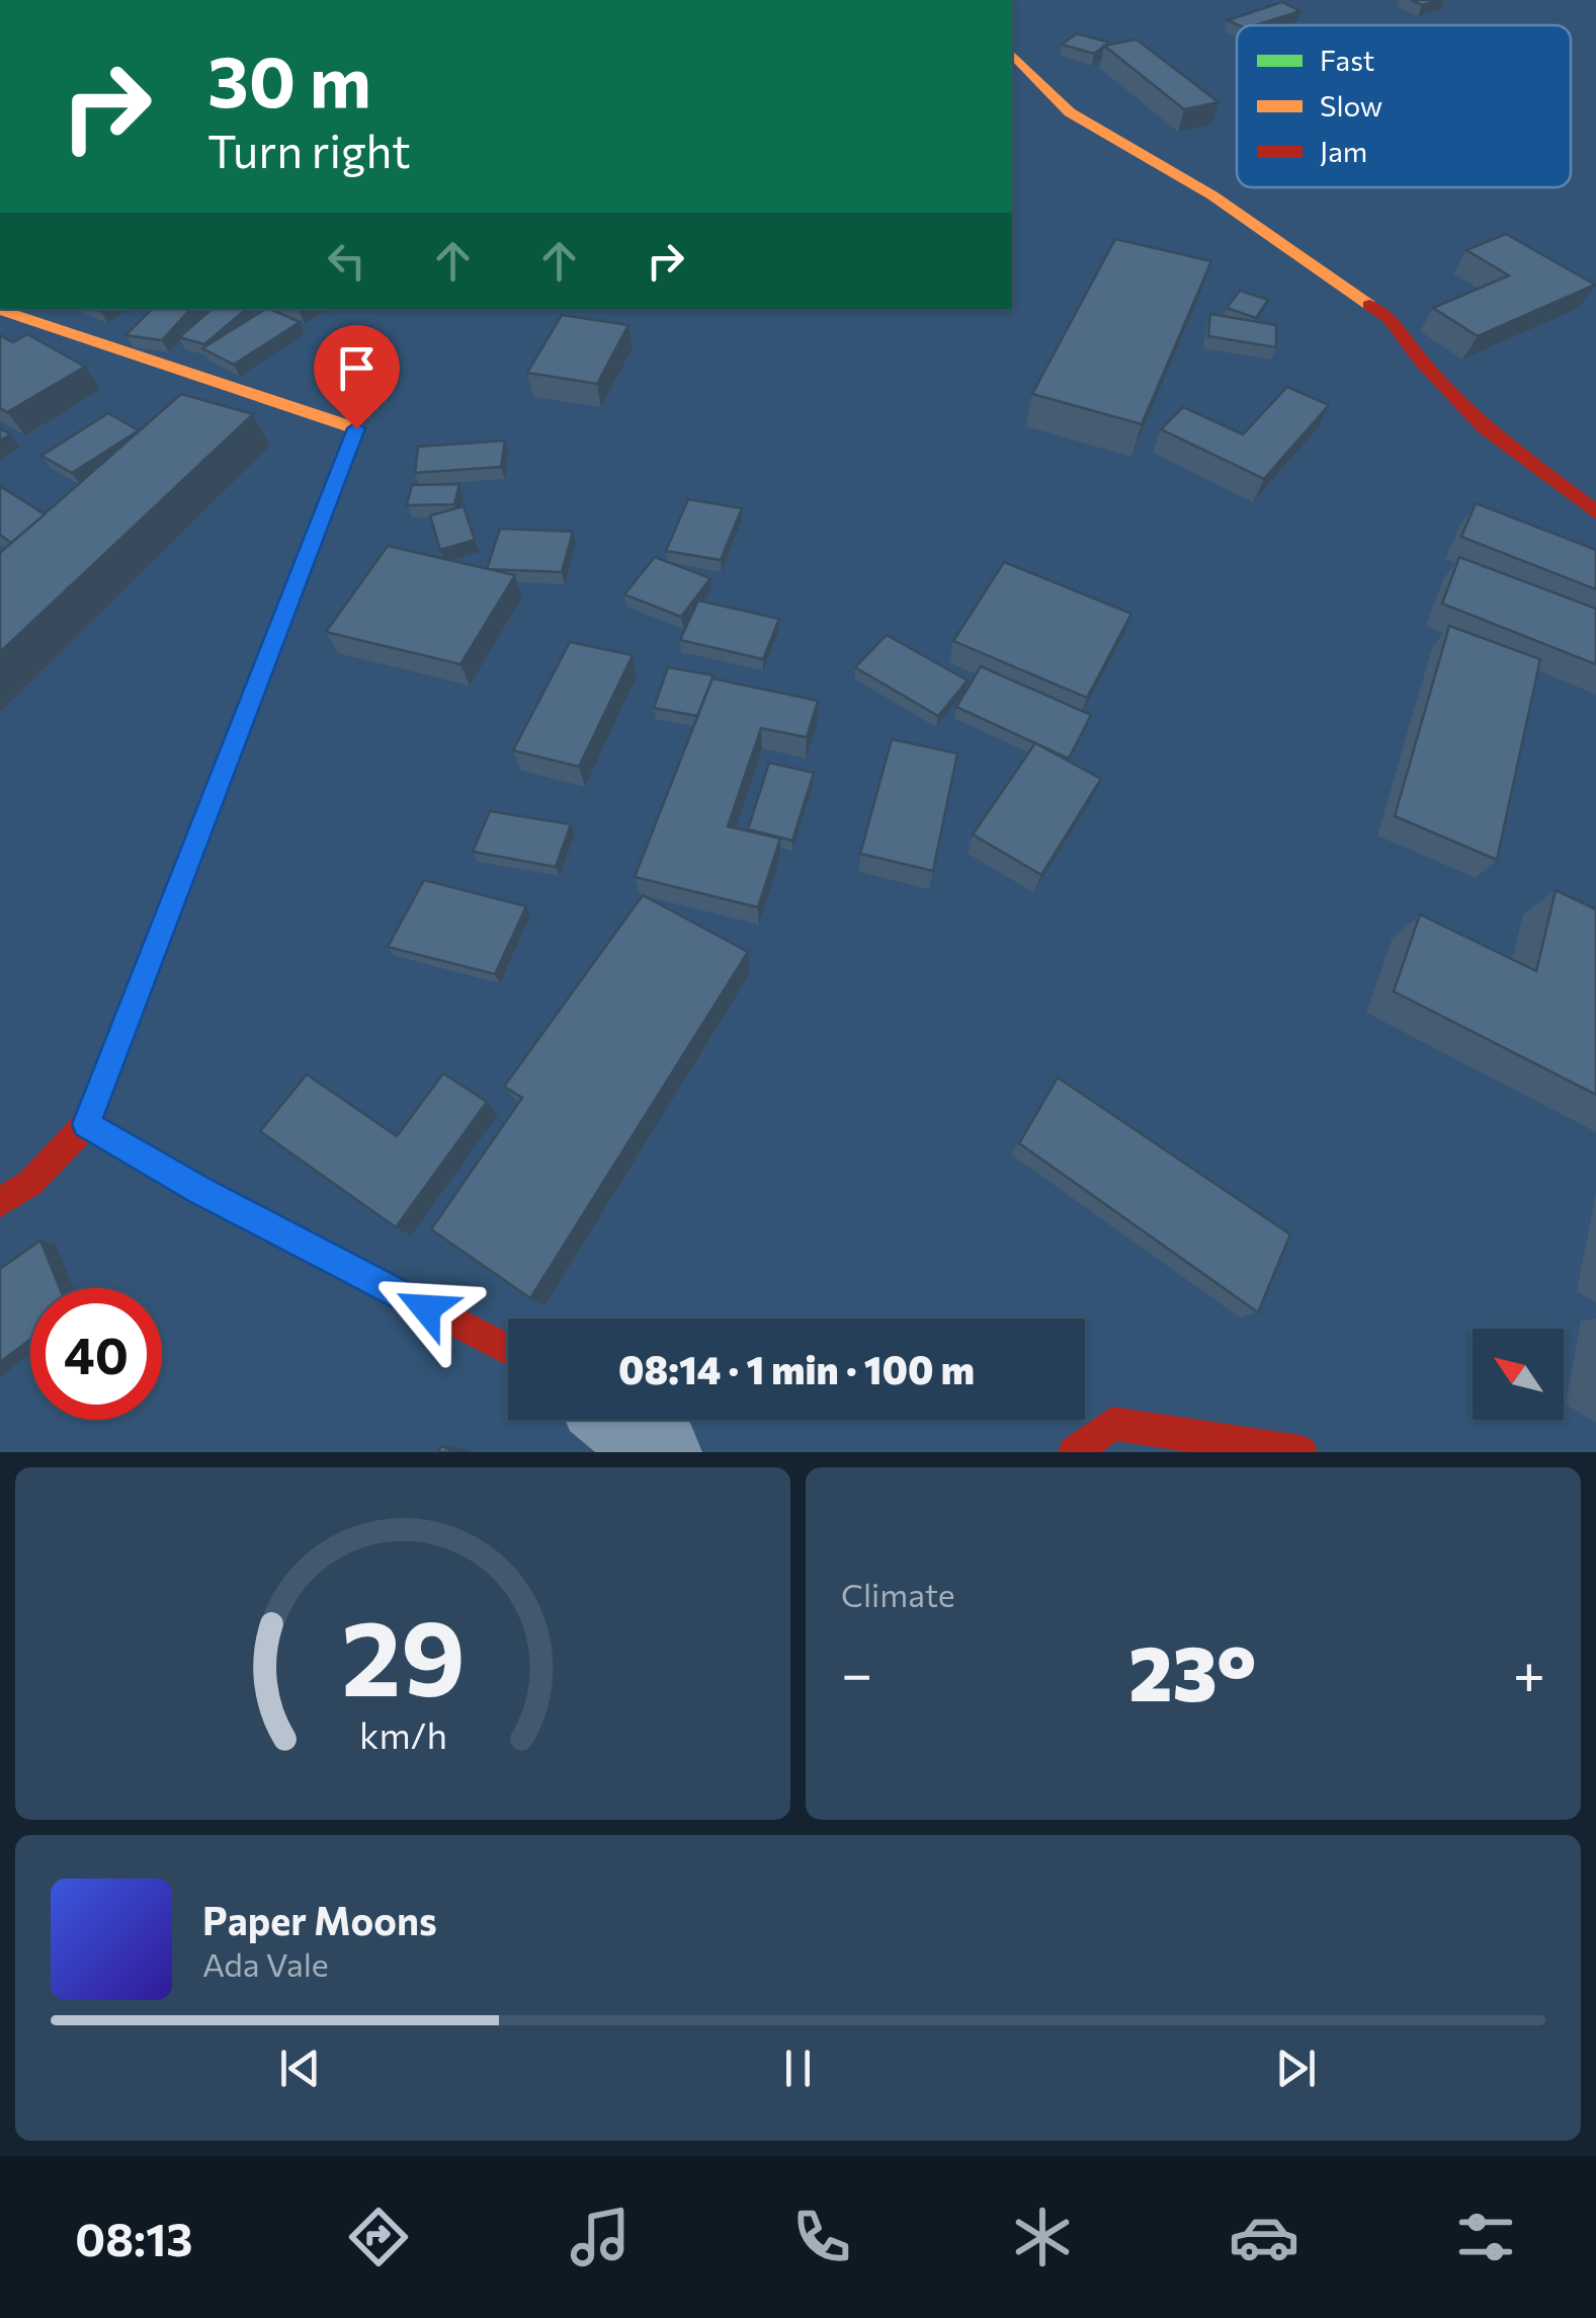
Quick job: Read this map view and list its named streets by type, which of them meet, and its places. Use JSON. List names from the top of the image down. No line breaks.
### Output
{"legend":["Fast","Slow","Jam"],"north":"top left","page":{"turn":["30 m","Turn right"],"limit":"40","trip":"08:14 · 1 min · 100 m","tile":"Climate","heat":["−","23°","+"],"song":["Paper Moons","Ada Vale"],"tabs":"08:13","gauge":["29","km/h"]}}
